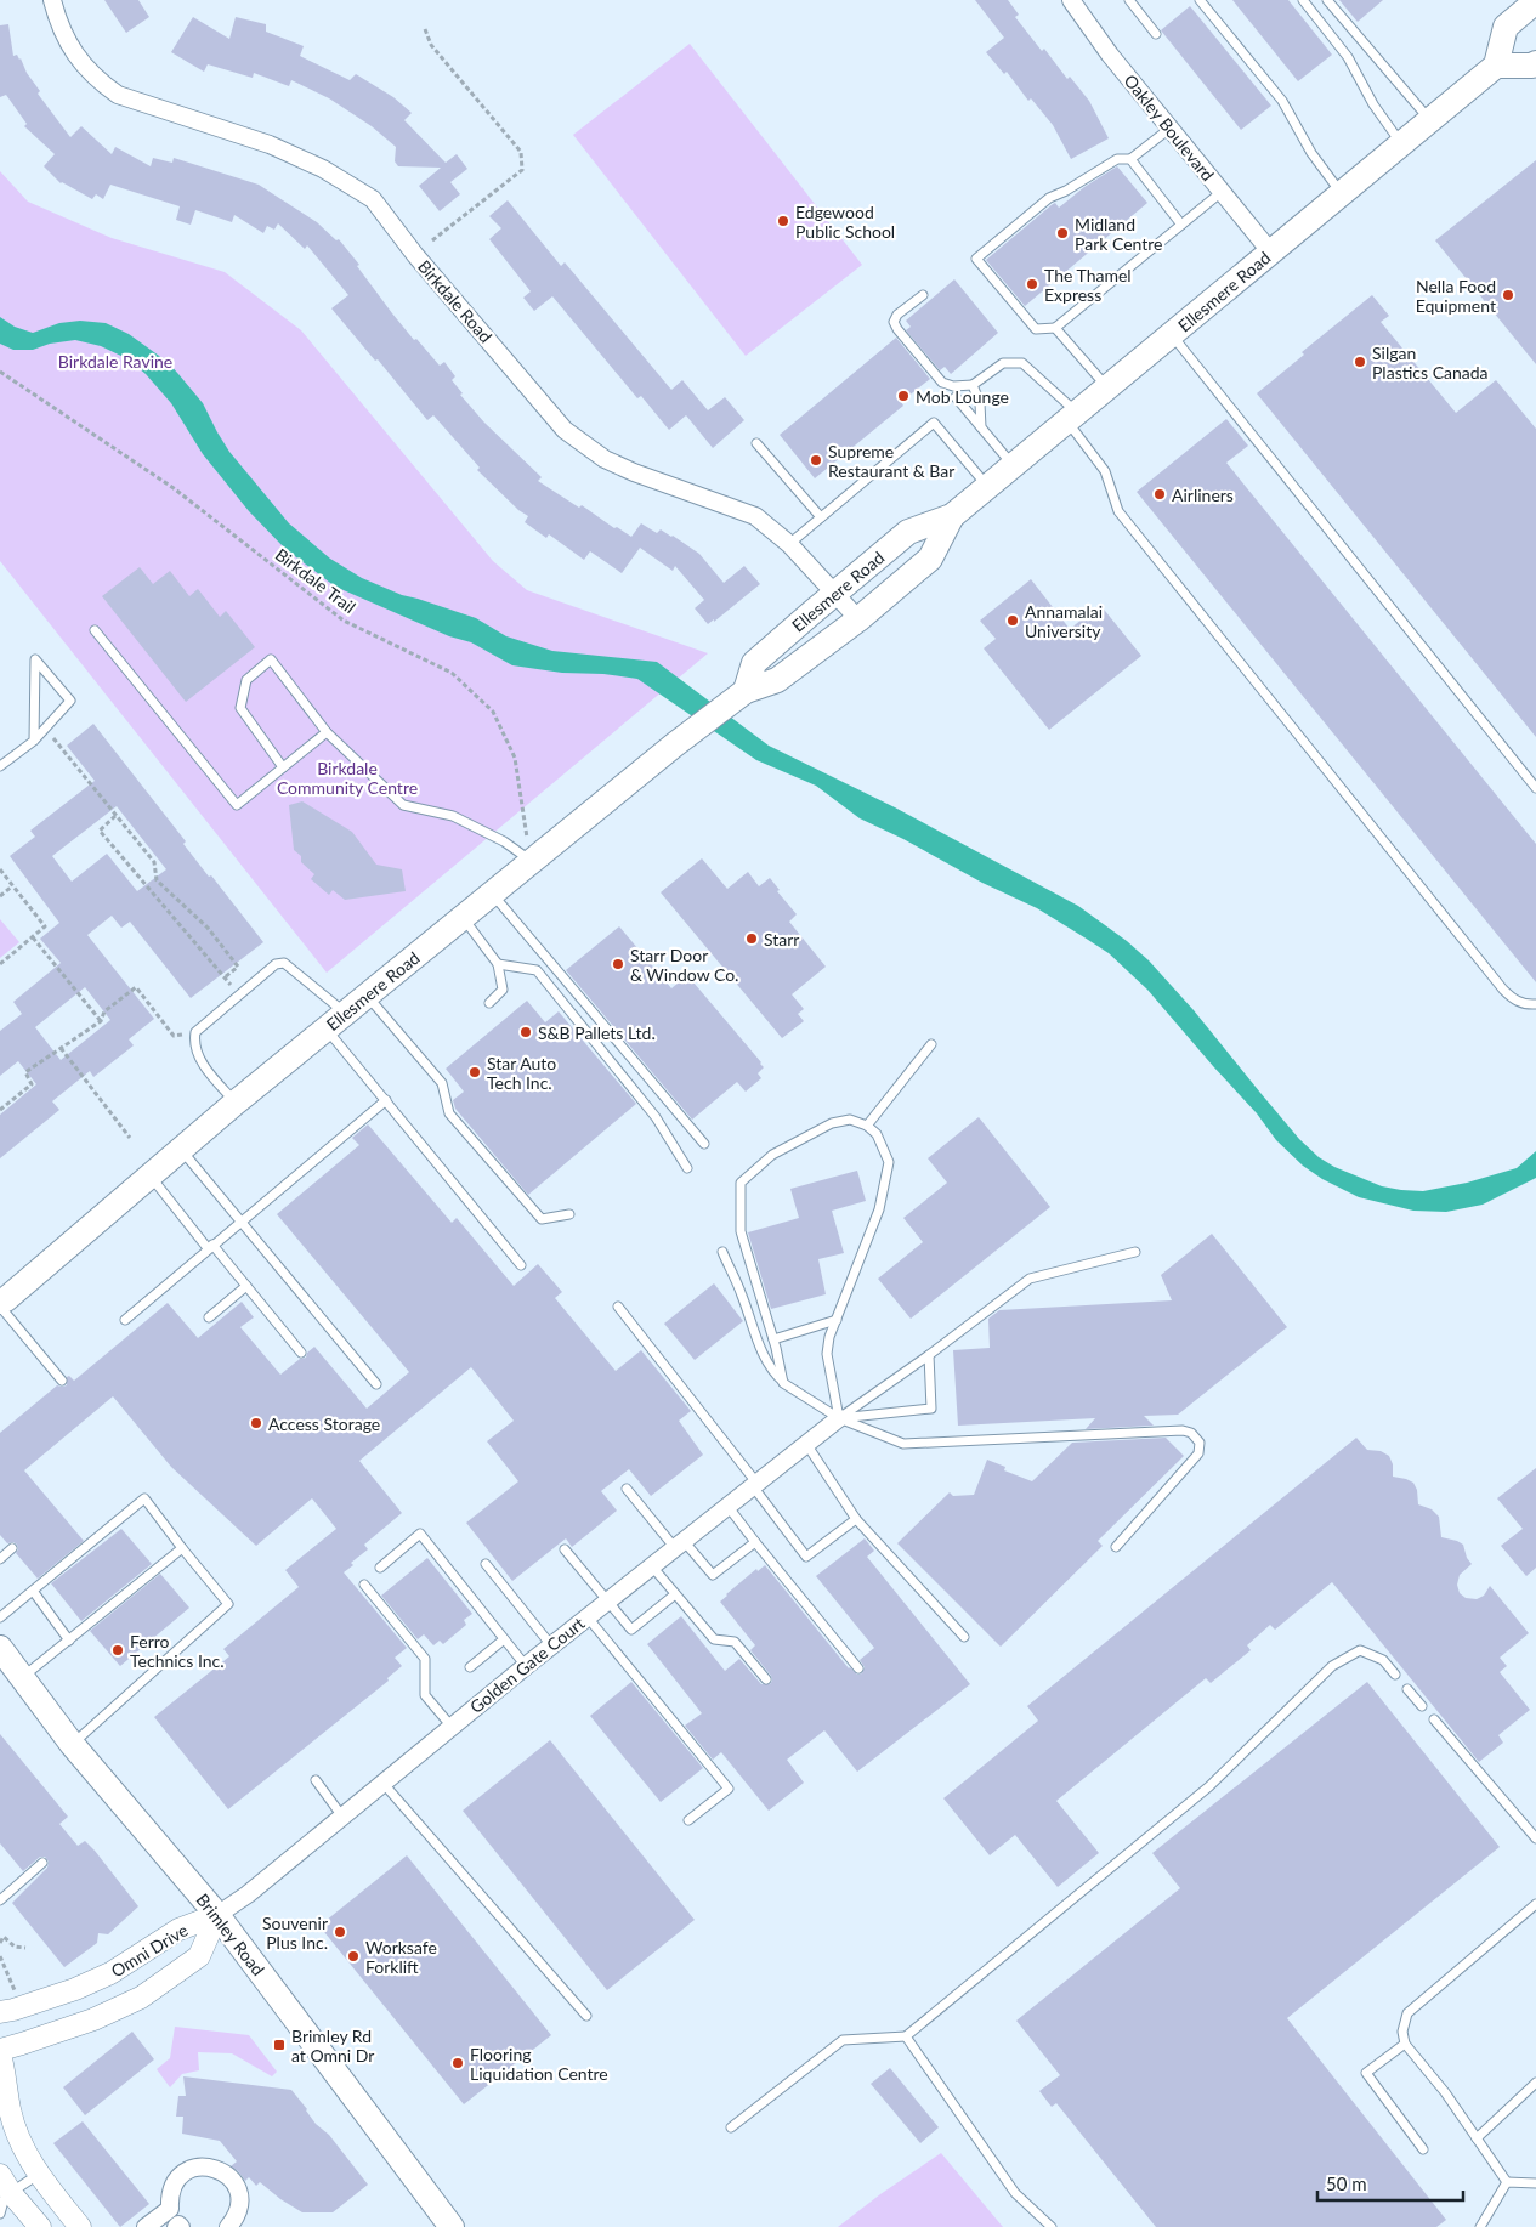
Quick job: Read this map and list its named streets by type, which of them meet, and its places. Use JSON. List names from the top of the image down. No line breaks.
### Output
{"streets":{"main road":["Ellesmere Road","Brimley Road"],"street":["Oakley Boulevard","Birkdale Road","Golden Gate Court","Omni Drive"],"path":["Birkdale Trail"]},"crossings":[["Oakley Boulevard","Ellesmere Road"],["Ellesmere Road","Birkdale Road"],["Ellesmere Road","Birkdale Trail"],["Golden Gate Court","Brimley Road"],["Golden Gate Court","Omni Drive"],["Brimley Road","Omni Drive"]],"parks":["Birkdale Ravine","Birkdale Community Centre"],"places":{"other":["Edgewood Public School","Midland Park Centre","The Thamel Express","Nella Food Equipment","Silgan Plastics Canada","Mob Lounge","Supreme Restaurant & Bar","Airliners","Annamalai University","Starr","Starr Door & Window Co.","S&B Pallets Ltd.","Star Auto Tech Inc.","Access Storage","Ferro Technics Inc.","Souvenir Plus Inc.","Worksafe Forklift","Flooring Liquidation Centre"],"transit":["Brimley Rd at Omni Dr"]},"scale_bar":"50 m"}
